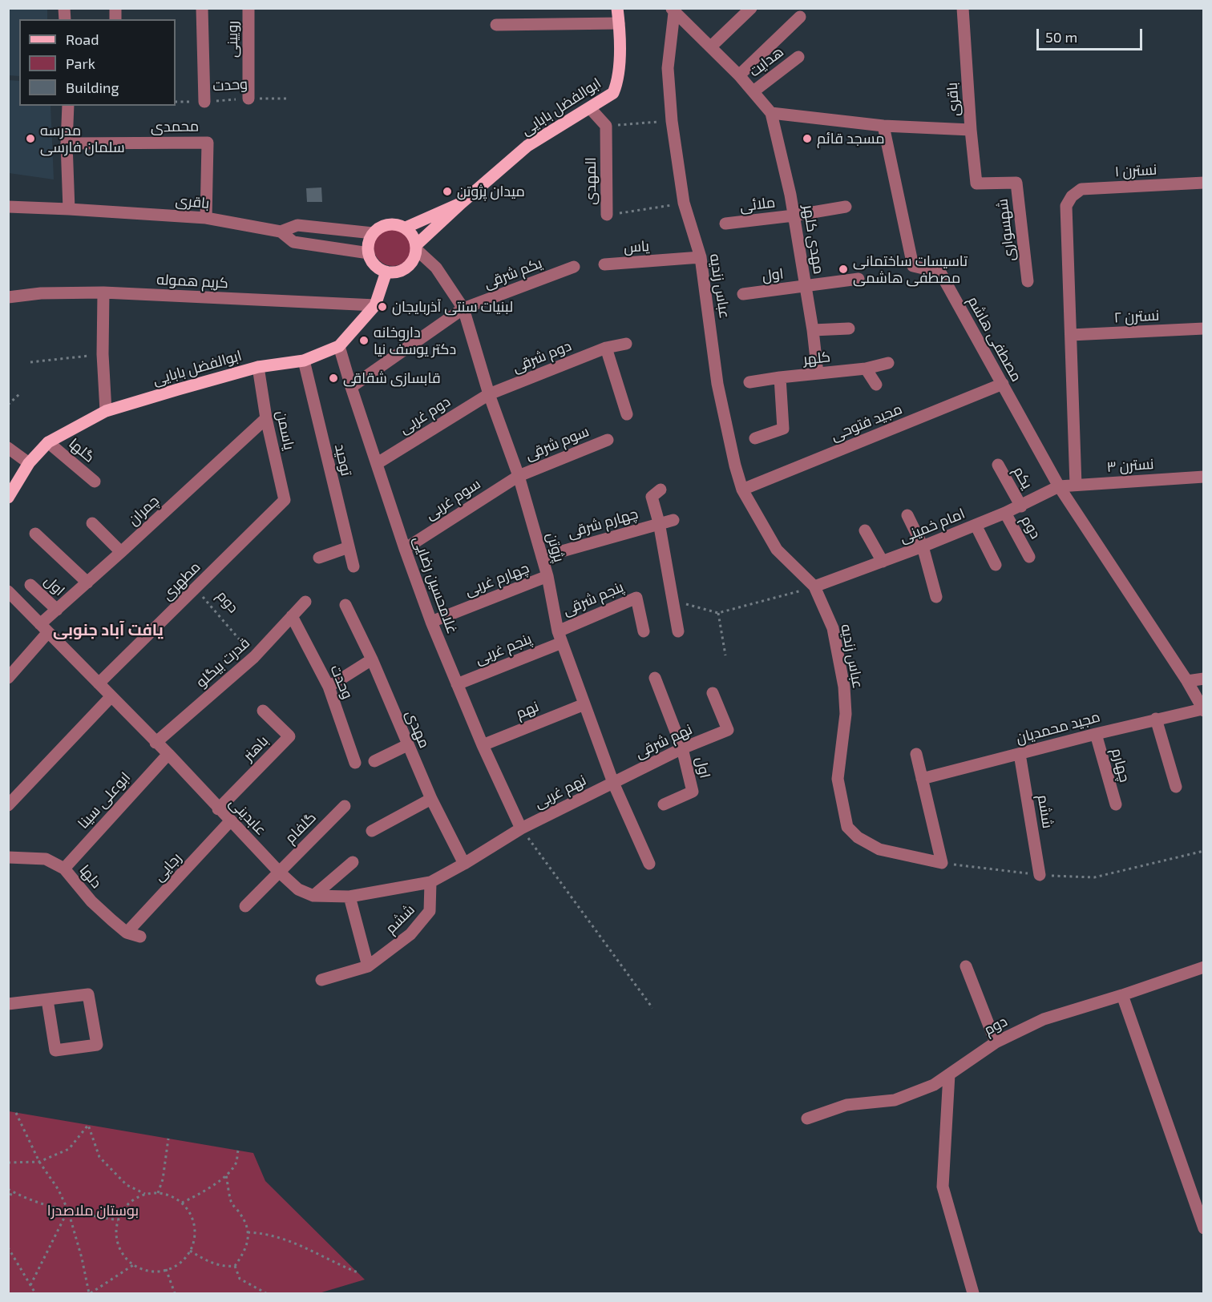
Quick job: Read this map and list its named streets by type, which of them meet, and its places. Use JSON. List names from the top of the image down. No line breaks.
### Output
{"streets":{"main road":["ابوالفضل بابایی"],"street":["رویینی","هدایت","وحدت","باقری","محمدی","نسترن ۱","المهدی","ملائی","شهسواری","مهدی کلهر","یاس","یکم شرقی","اول","کریم هموله","عباس زندیه","نسترن ۲","مصطفی هاشم","دوم شرقی","کلهر","دوم غربی","مجید فتوحی","یاسمن","سوم شرقی","گلها","توحید","نسترن ۳","یکم","سوم غربی","چمران","چهارم شرقی","امام خمینی","دوم","پژوتن","چهارم غربی","مطهری","غلامحسین رضایی","پنجم شرقی","پنجم غربی","قدرت بیگلو","نهم","مجید محمدیان","مهدی","نهم شرقی","باهنر","چهارم","نهم غربی","ابوعلی سینا","ششم","عابدینی","گلفام","رجایی","دلها"]},"crossings":[["رویینی","وحدت"],["وحدت","قدرت بیگلو"],["باقری","ابوالفضل بابایی"],["باقری","محمدی"],["باقری","شهسواری"],["باقری","مصطفی هاشم"],["باقری","پژوتن"],["ابوالفضل بابایی","کریم هموله"],["ابوالفضل بابایی","یاسمن"],["ابوالفضل بابایی","گلها"],["ابوالفضل بابایی","توحید"],["ابوالفضل بابایی","پژوتن"],["ابوالفضل بابایی","غلامحسین رضایی"],["نسترن ۱","نسترن ۲"],["المهدی","عباس زندیه"],["ملائی","مهدی کلهر"],["مهدی کلهر","اول"],["مهدی کلهر","کلهر"],["یاس","عباس زندیه"],["یکم شرقی","پژوتن"],["یکم شرقی","غلامحسین رضایی"],["اول","چمران"],["اول","نهم شرقی"],["عباس زندیه","مجید فتوحی"],["عباس زندیه","امام خمینی"],["مصطفی هاشم","مجید فتوحی"],["مصطفی هاشم","نسترن ۳"],["مصطفی هاشم","امام خمینی"],["مصطفی هاشم","مجید محمدیان"],["دوم شرقی","دوم غربی"],["دوم شرقی","پژوتن"],["دوم غربی","پژوتن"],["دوم غربی","غلامحسین رضایی"],["یاسمن","چمران"],["یاسمن","مطهری"],["سوم شرقی","سوم غربی"],["سوم شرقی","پژوتن"],["نسترن ۳","امام خمینی"],["یکم","امام خمینی"],["سوم غربی","پژوتن"],["سوم غربی","غلامحسین رضایی"],["چمران","عابدینی"],["چهارم شرقی","پژوتن"],["امام خمینی","دوم"],["دوم","مطهری"],["دوم","قدرت بیگلو"],["پژوتن","چهارم غربی"],["پژوتن","پنجم شرقی"],["پژوتن","پنجم غربی"],["پژوتن","نهم"],["پژوتن","نهم شرقی"],["پژوتن","نهم غربی"],["چهارم غربی","غلامحسین رضایی"],["مطهری","عابدینی"],["غلامحسین رضایی","پنجم غربی"],["غلامحسین رضایی","نهم"],["غلامحسین رضایی","نهم غربی"],["غلامحسین رضایی","عابدینی"],["پنجم شرقی","پنجم غربی"],["قدرت بیگلو","عابدینی"],["مجید محمدیان","چهارم"],["مجید محمدیان","ششم"],["مهدی","عابدینی"],["نهم شرقی","نهم غربی"],["باهنر","عابدینی"],["نهم غربی","عابدینی"],["ابوعلی سینا","عابدینی"],["ابوعلی سینا","دلها"],["ششم","عابدینی"],["عابدینی","گلفام"],["عابدینی","رجایی"],["رجایی","دلها"]],"districts":["یافت آباد جنوبی"],"parks":["بوستان ملاصدرا"],"places":["مدرسه سلمان فارسی","مسجد قائم","میدان پژوتن","تاسیسات ساختمانی مصطفی هاشمی","لبنیات سنتی آذربایجان","داروخانه دکتر یوسف نیا","قابسازی شقاقی"],"legend":["Road","Park","Building"],"scale_bar":"50 m"}
